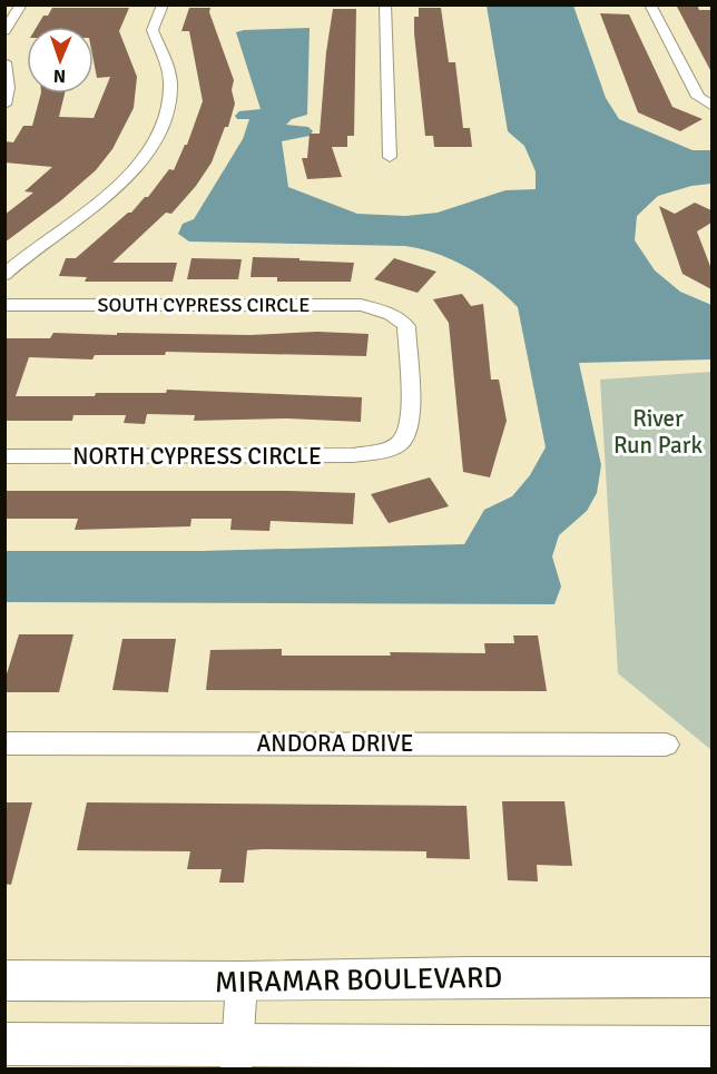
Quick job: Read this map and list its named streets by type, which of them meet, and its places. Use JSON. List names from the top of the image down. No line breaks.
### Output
{"streets":{"street":["SOUTH CYPRESS CIRCLE","NORTH CYPRESS CIRCLE","ANDORA DRIVE","MIRAMAR BOULEVARD"]},"crossings":[["SOUTH CYPRESS CIRCLE","NORTH CYPRESS CIRCLE"]],"parks":["River Run Park"],"north":"bottom"}
